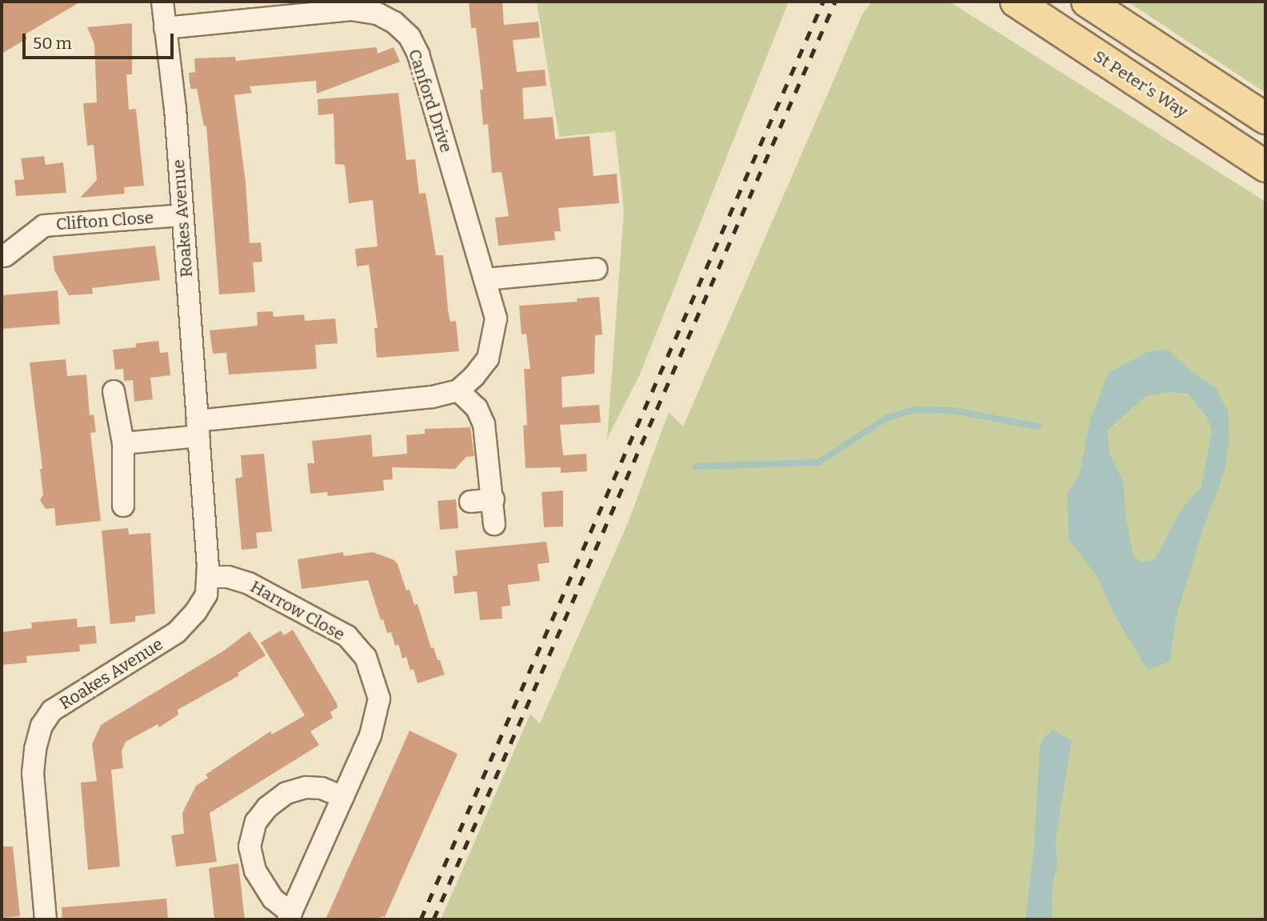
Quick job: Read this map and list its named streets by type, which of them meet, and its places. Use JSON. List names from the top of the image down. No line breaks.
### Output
{"streets":{"main road":["St Peter's Way"],"street":["Canford Drive","Roakes Avenue","Clifton Close","Harrow Close"]},"crossings":[["Canford Drive","Roakes Avenue"],["Roakes Avenue","Clifton Close"],["Roakes Avenue","Harrow Close"]],"scale_bar":"50 m"}
